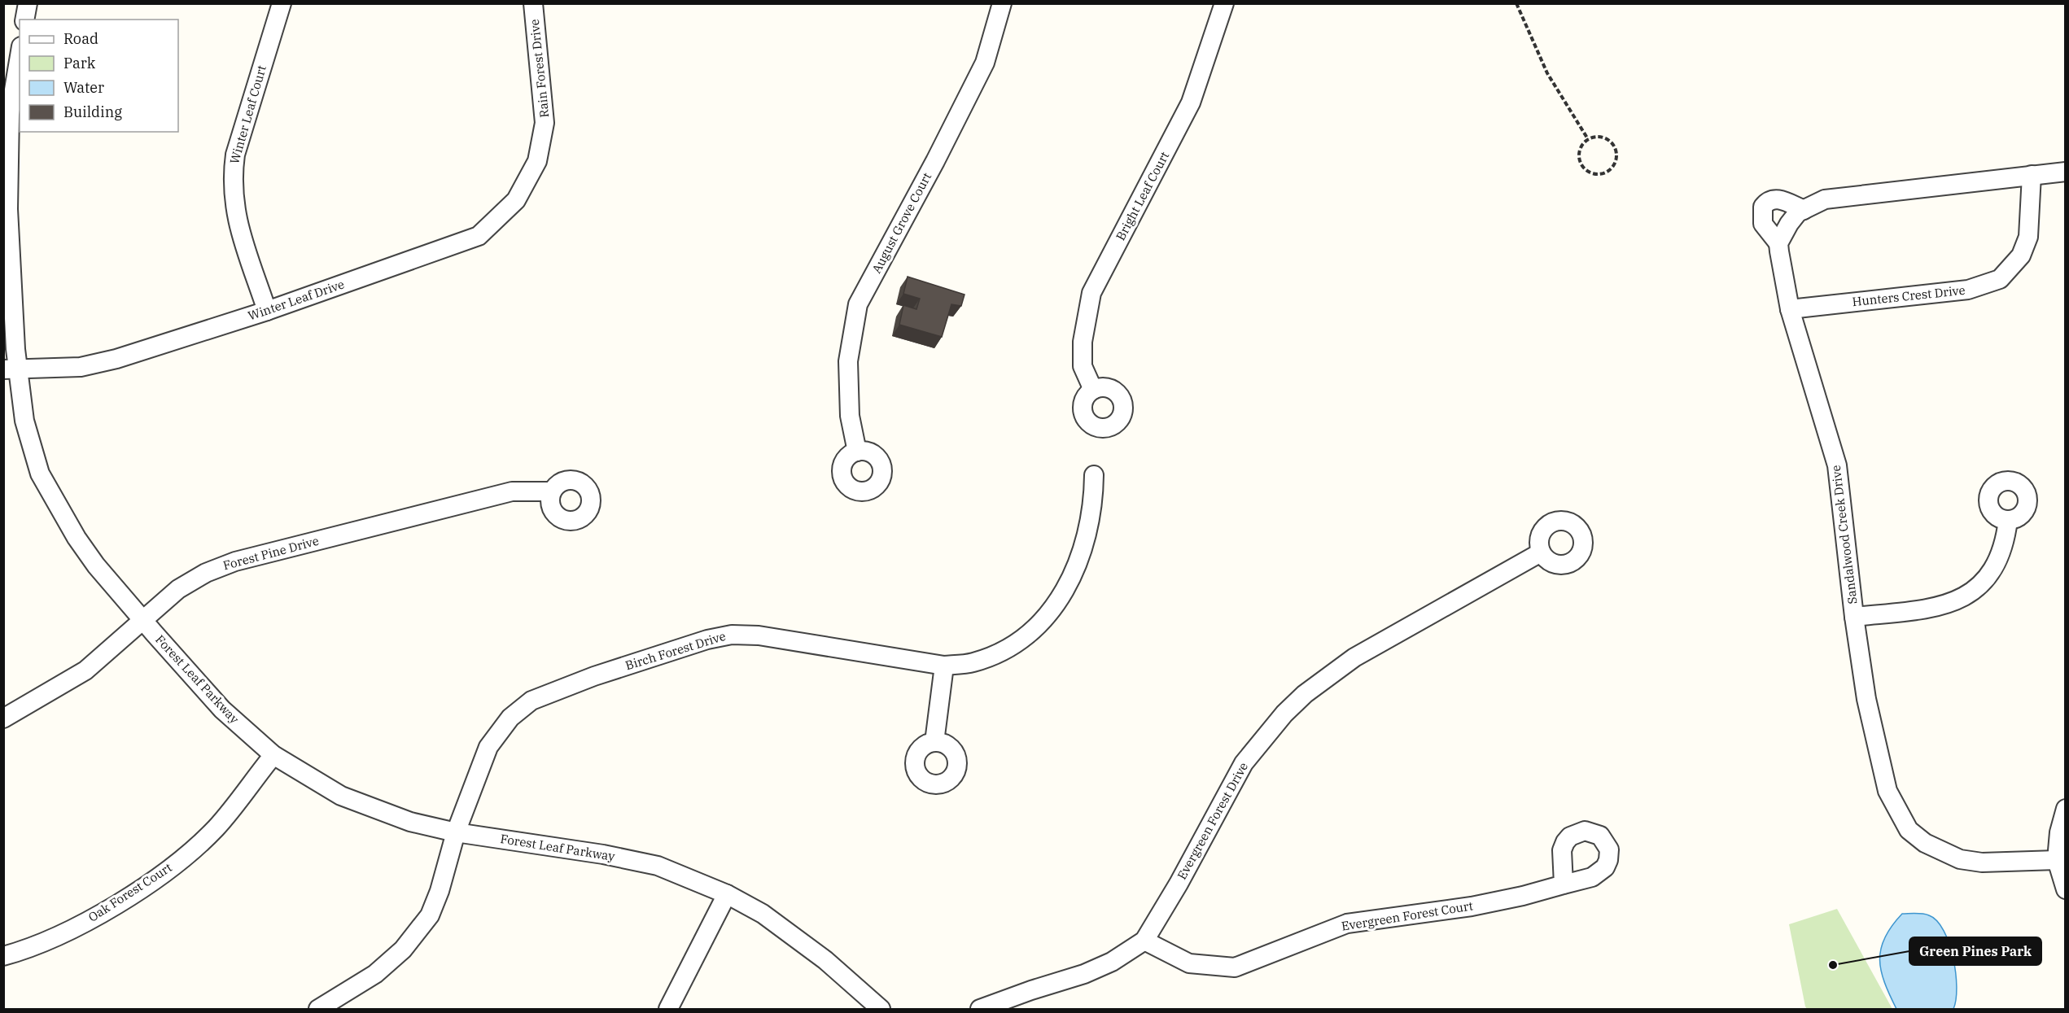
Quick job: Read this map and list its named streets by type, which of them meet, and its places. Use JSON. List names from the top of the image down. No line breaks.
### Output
{"streets":{"street":["Rain Forest Drive","Winter Leaf Court","Bright Leaf Court","August Grove Court","Hunters Crest Drive","Winter Leaf Drive","Sandalwood Creek Drive","Forest Pine Drive","Birch Forest Drive","Forest Leaf Parkway","Evergreen Forest Drive","Oak Forest Court","Evergreen Forest Court"]},"crossings":[["Rain Forest Drive","Winter Leaf Drive"],["Winter Leaf Court","Winter Leaf Drive"],["Hunters Crest Drive","Sandalwood Creek Drive"],["Winter Leaf Drive","Forest Leaf Parkway"],["Forest Pine Drive","Forest Leaf Parkway"],["Birch Forest Drive","Forest Leaf Parkway"],["Forest Leaf Parkway","Oak Forest Court"],["Evergreen Forest Drive","Evergreen Forest Court"]],"places":["Green Pines Park"],"legend":["Road","Park","Water","Building"]}
